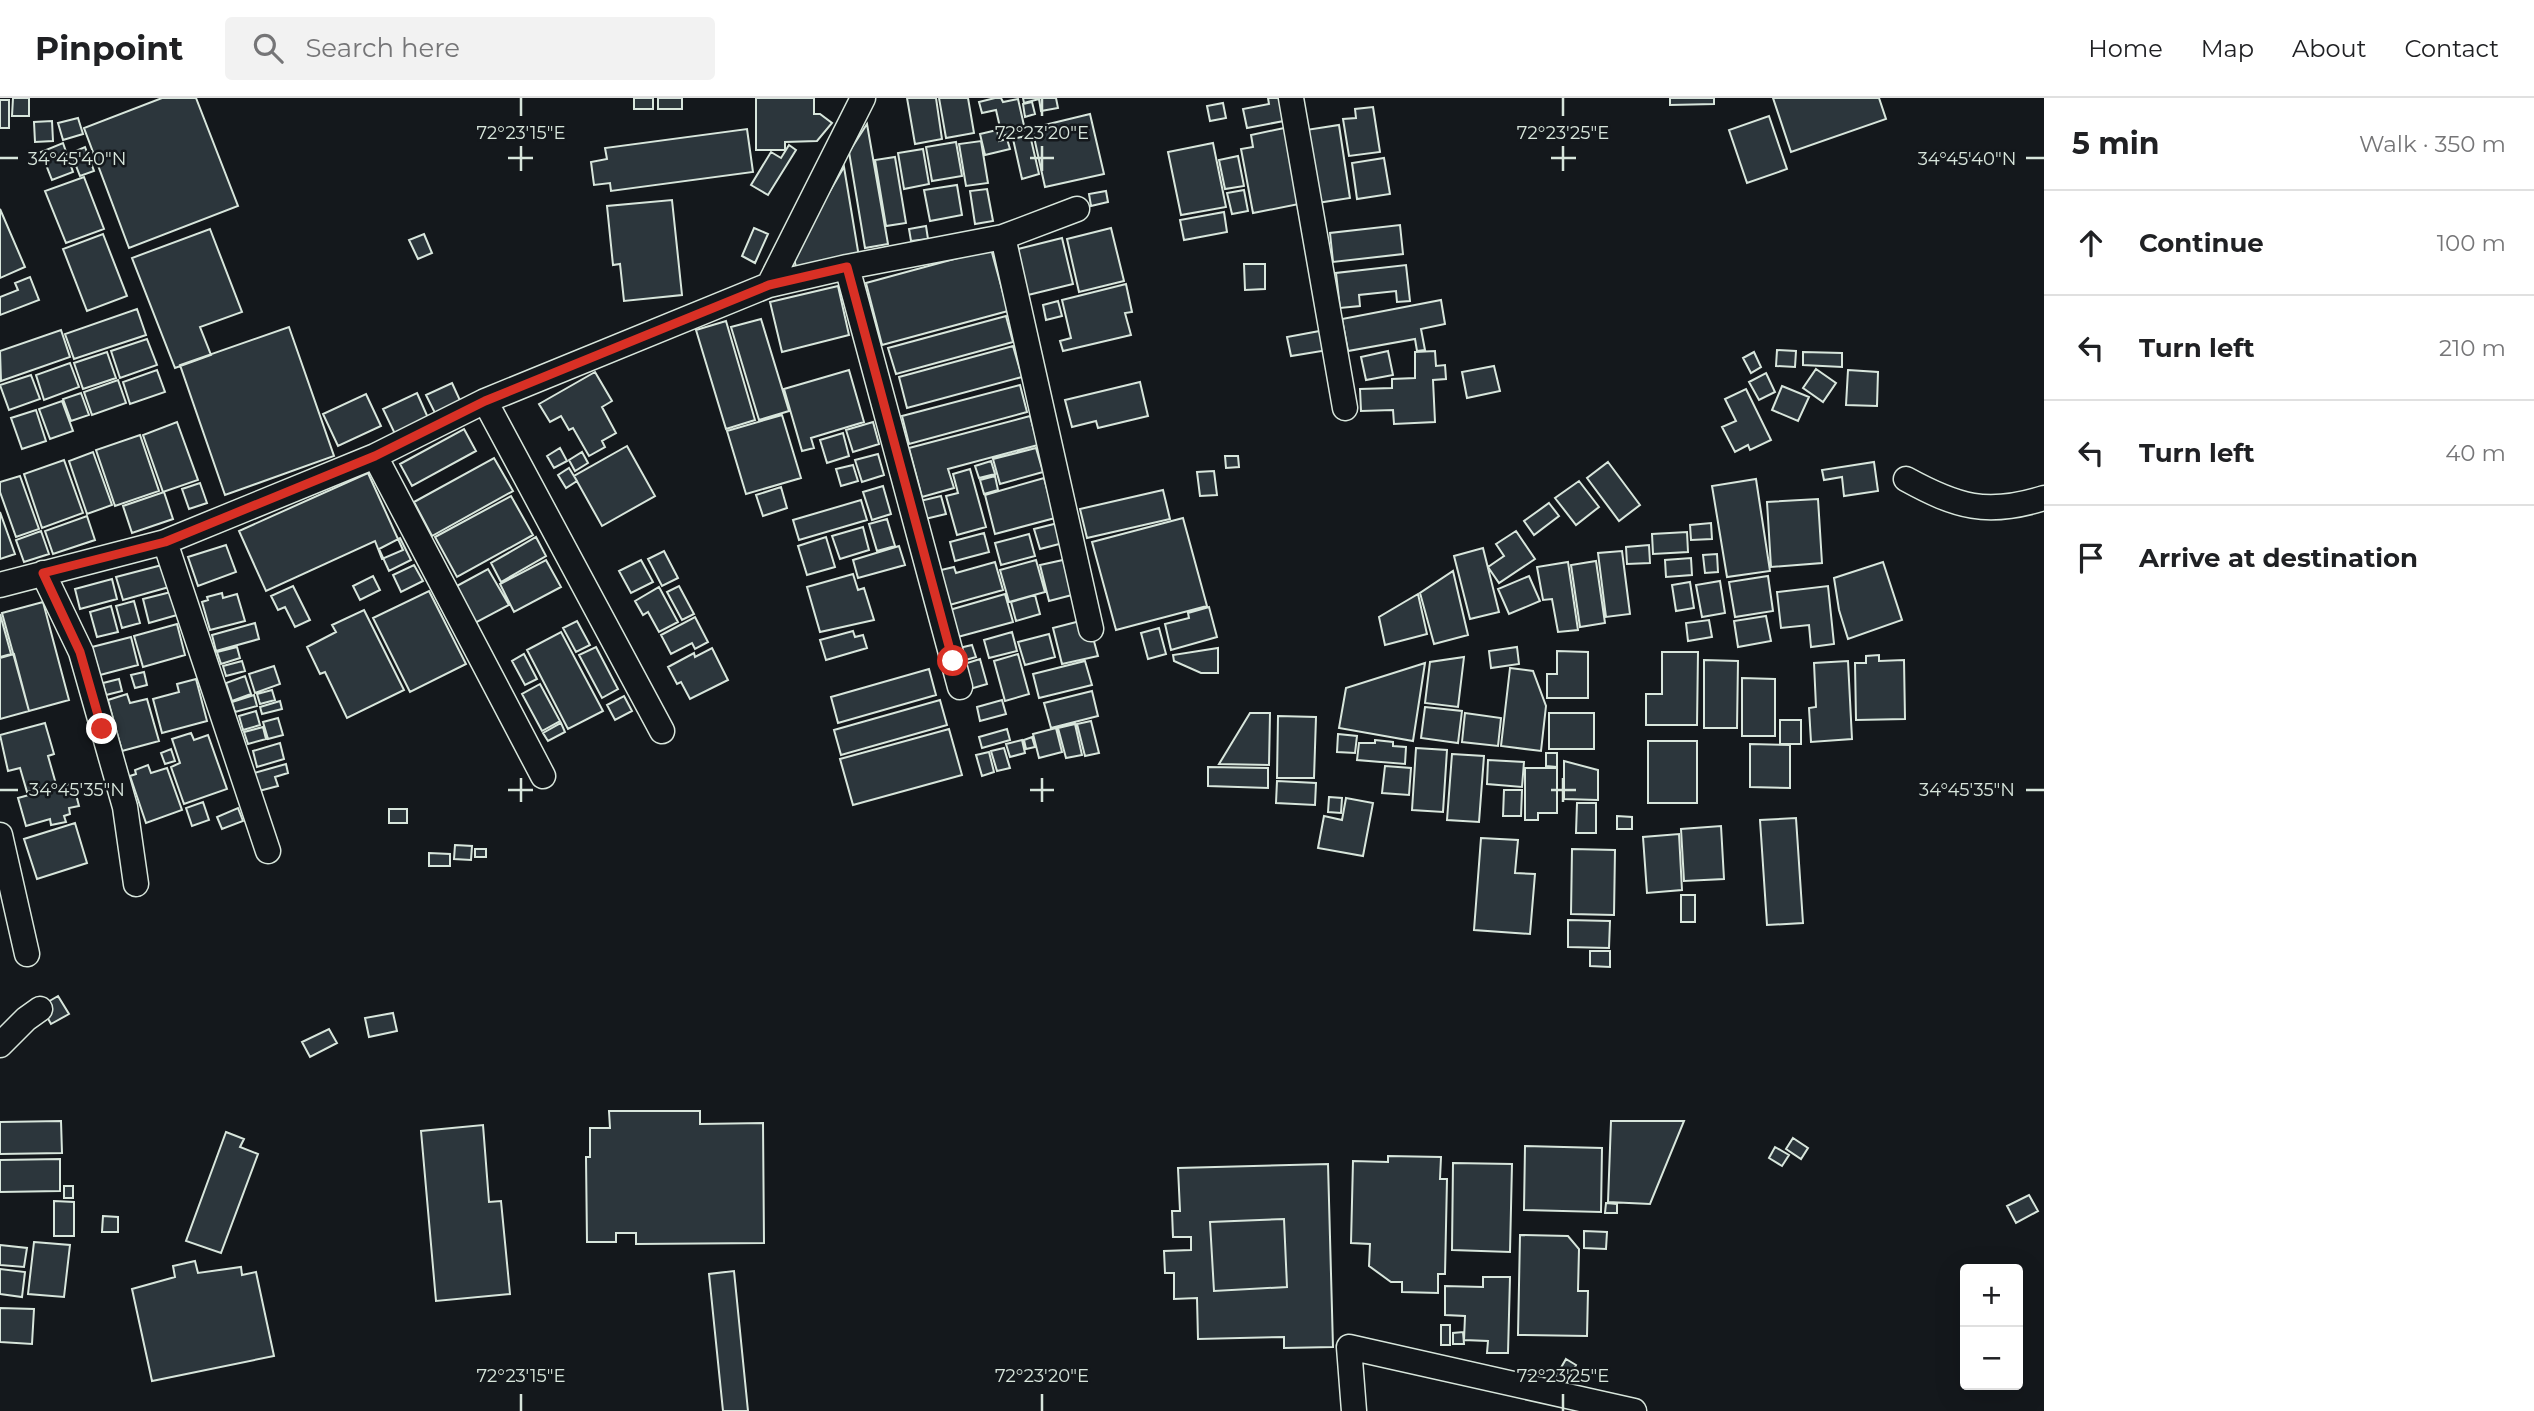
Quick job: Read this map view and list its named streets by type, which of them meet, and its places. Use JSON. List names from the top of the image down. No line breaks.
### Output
{"page":{"header":"Pinpoint","search":"Search here","nav":["Home","Map","About","Contact"],"heading":["5 min","Walk · 350 m"],"list":[["Continue","100 m"],["Turn left","210 m"],["Turn left","40 m"],"Arrive at destination"],"map_buttons":["+","−"]},"coordinates":["72°23'15\"E","72°23'20\"E","72°23'25\"E","34°45'40\"N","34°45'35\"N"]}
